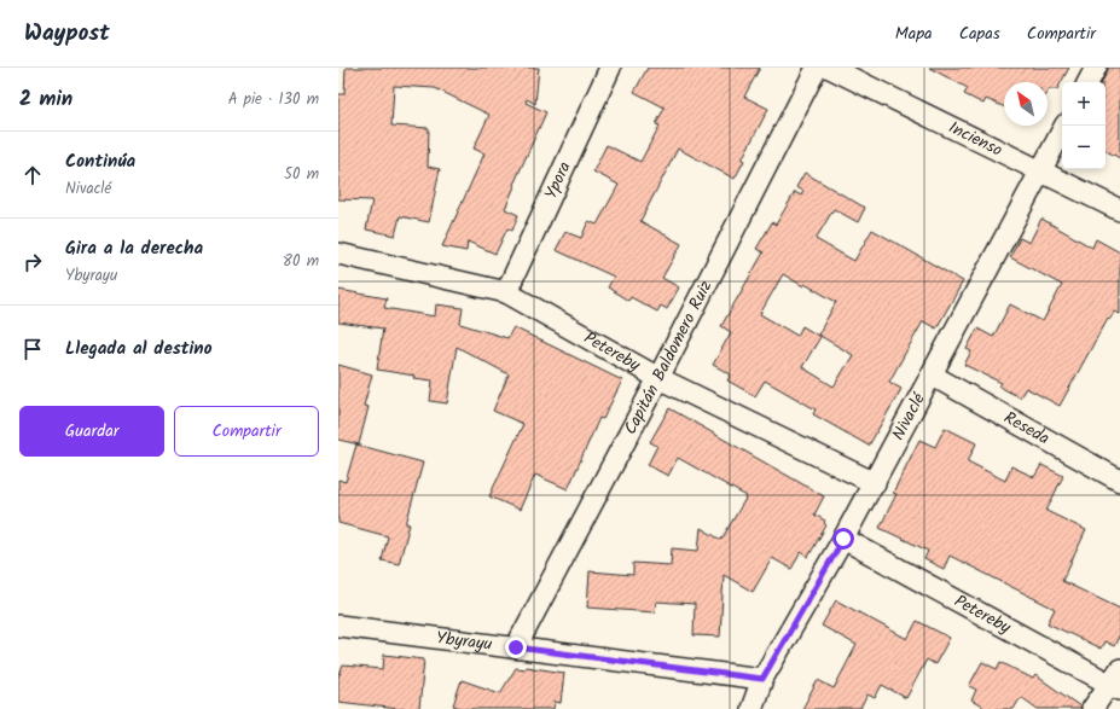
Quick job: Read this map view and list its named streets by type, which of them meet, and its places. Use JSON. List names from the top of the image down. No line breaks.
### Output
{"streets":{"street":["Incienso","Ypora","Petereby","Capitán Baldomero Ruiz","Nivaclé","Reseda","Ybyrayu"]},"crossings":[["Incienso","Nivaclé"],["Ypora","Petereby"],["Petereby","Capitán Baldomero Ruiz"],["Petereby","Nivaclé"],["Capitán Baldomero Ruiz","Ybyrayu"],["Nivaclé","Reseda"],["Nivaclé","Ybyrayu"]],"north":"top left","page":{"header":"Waypost","nav":["Mapa","Capas","Compartir"],"heading":["2 min","A pie · 130 m"],"map_buttons":["+","−"],"list":[["Continúa","Nivaclé","50 m"],["Gira a la derecha","Ybyrayu","80 m"],"Llegada al destino"],"buttons":["Guardar","Compartir"]}}
